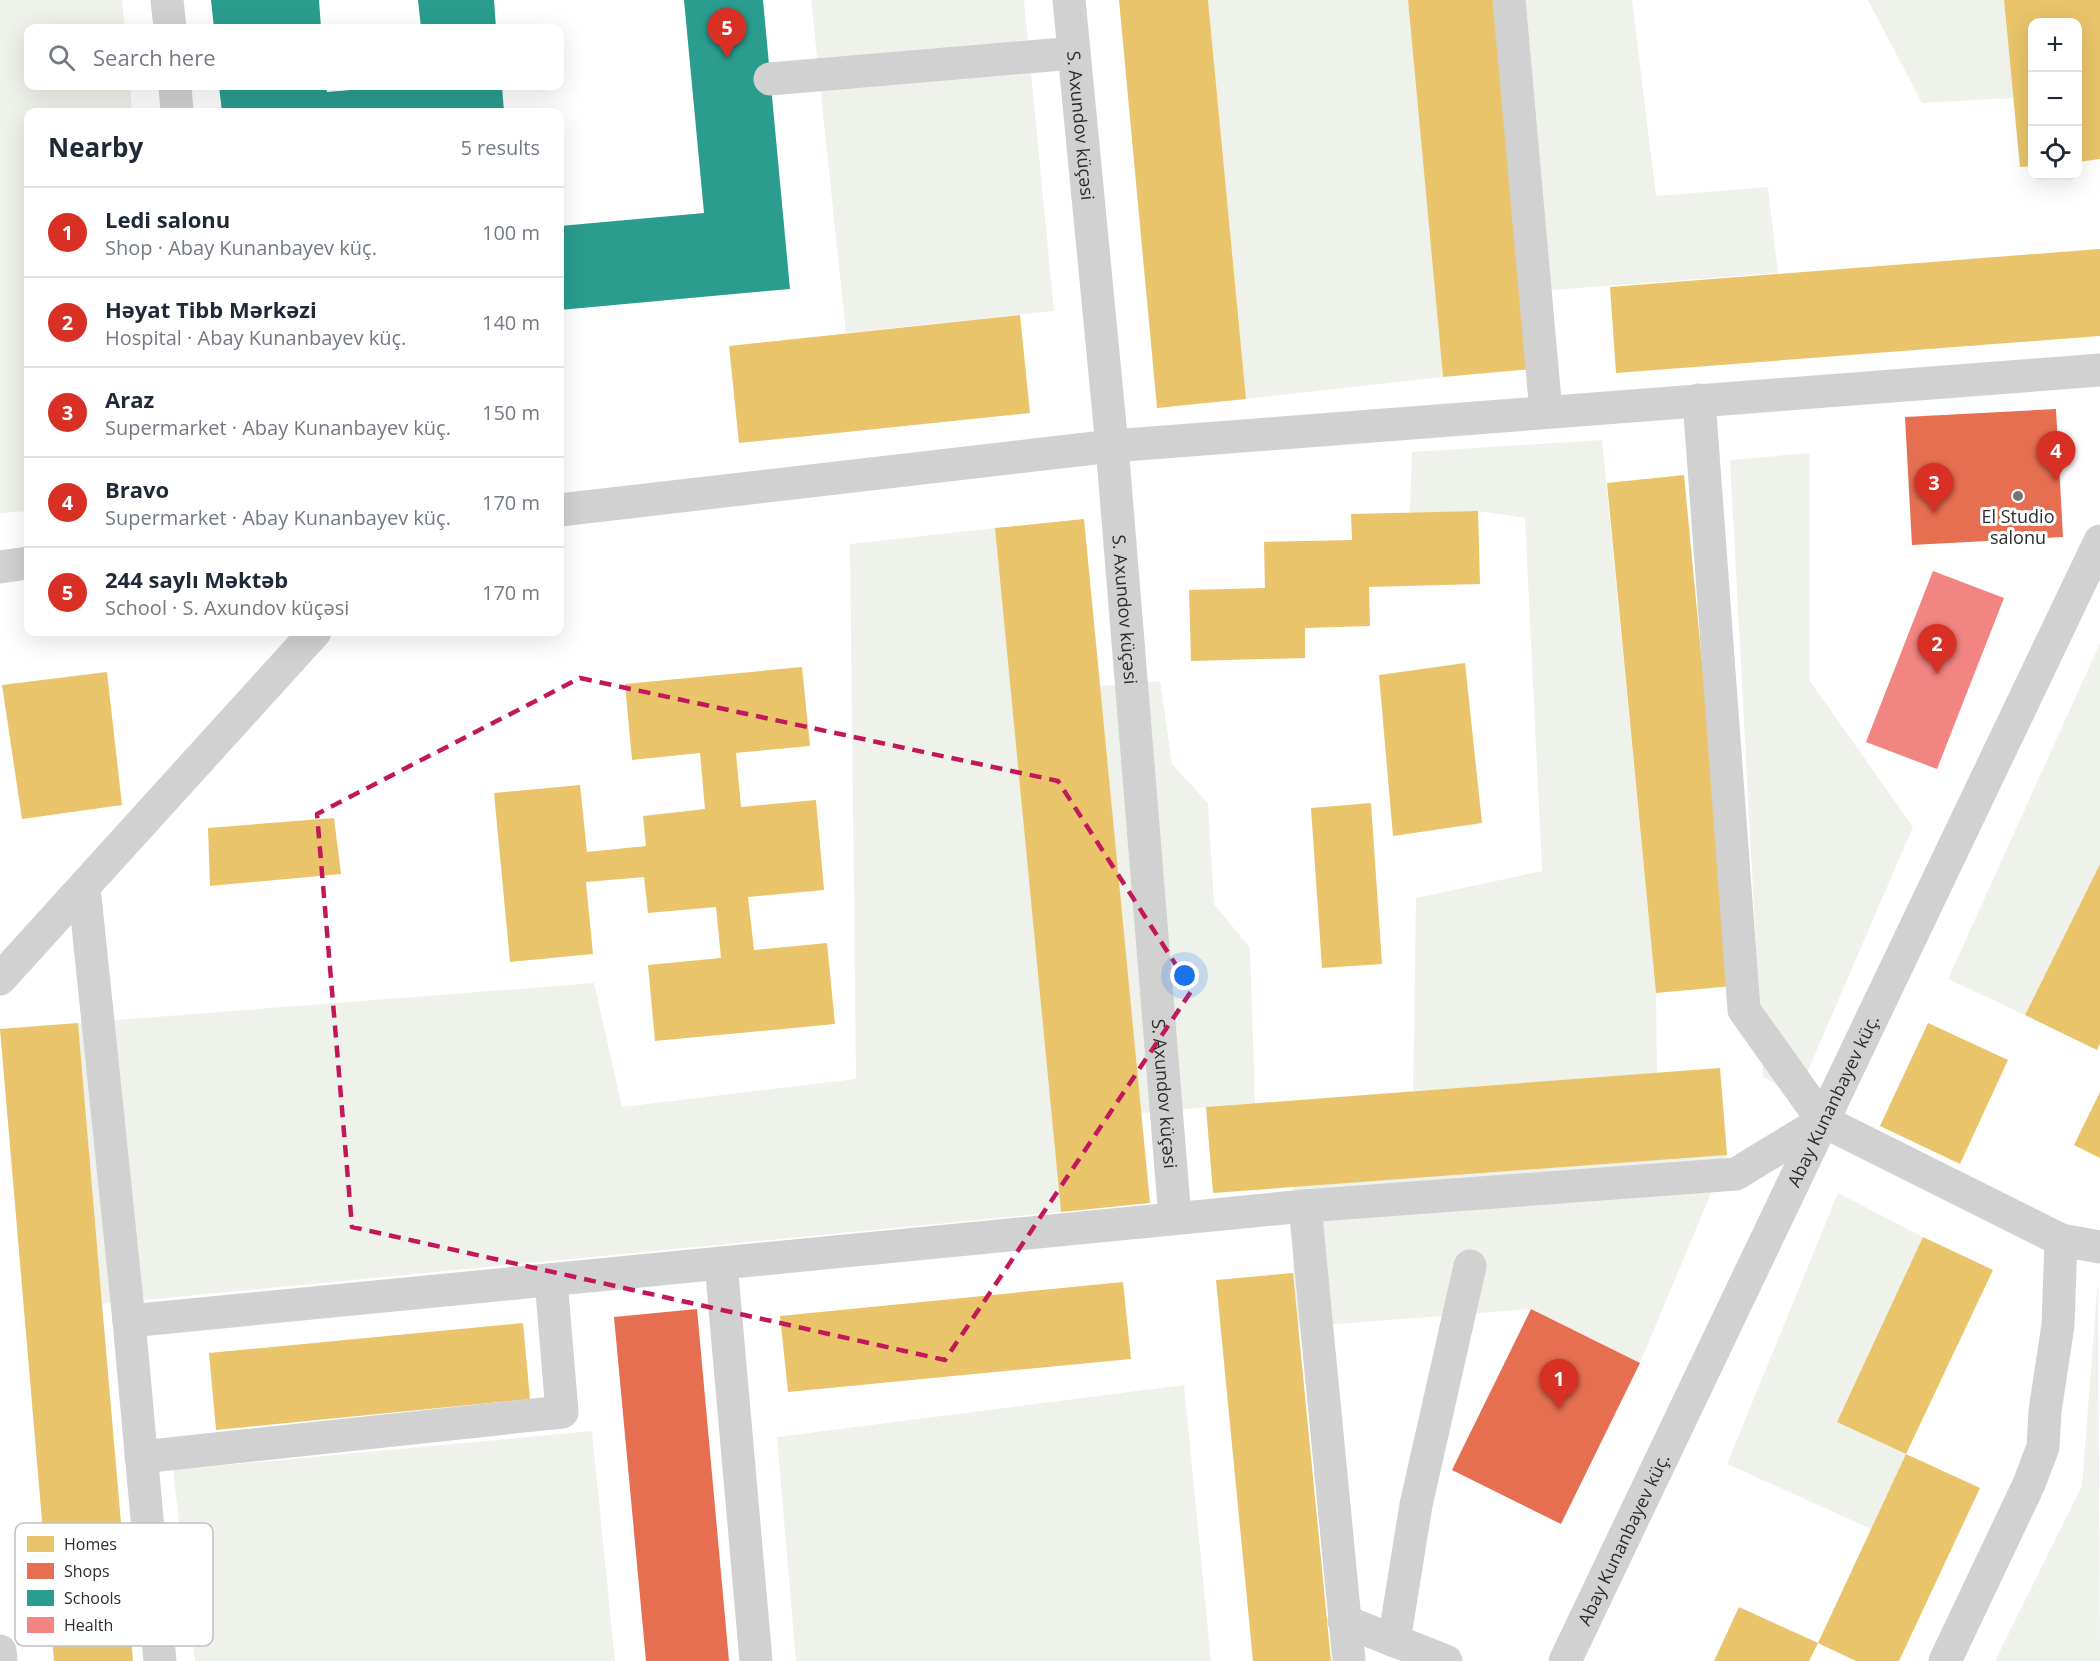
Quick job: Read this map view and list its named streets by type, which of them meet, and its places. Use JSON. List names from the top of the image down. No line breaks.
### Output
{"streets":{"street":["S. Axundov küçəsi","Abay Kunanbayev küç."]},"places":["El Studio salonu"],"legend":["Homes","Shops","Schools","Health"],"page":{"pins":["5","4","3","2","1"],"map_buttons":["+","−"],"search":"Search here","heading":["Nearby","5 results"],"list":[{"mark":"1","name":"Ledi salonu","note":"Shop · Abay Kunanbayev küç.","value":"100 m"},{"mark":"2","name":"Həyat Tibb Mərkəzi","note":"Hospital · Abay Kunanbayev küç.","value":"140 m"},{"mark":"3","name":"Araz","note":"Supermarket · Abay Kunanbayev küç.","value":"150 m"},{"mark":"4","name":"Bravo","note":"Supermarket · Abay Kunanbayev küç.","value":"170 m"},{"mark":"5","name":"244 saylı Məktəb","note":"School · S. Axundov küçəsi","value":"170 m"}]}}
